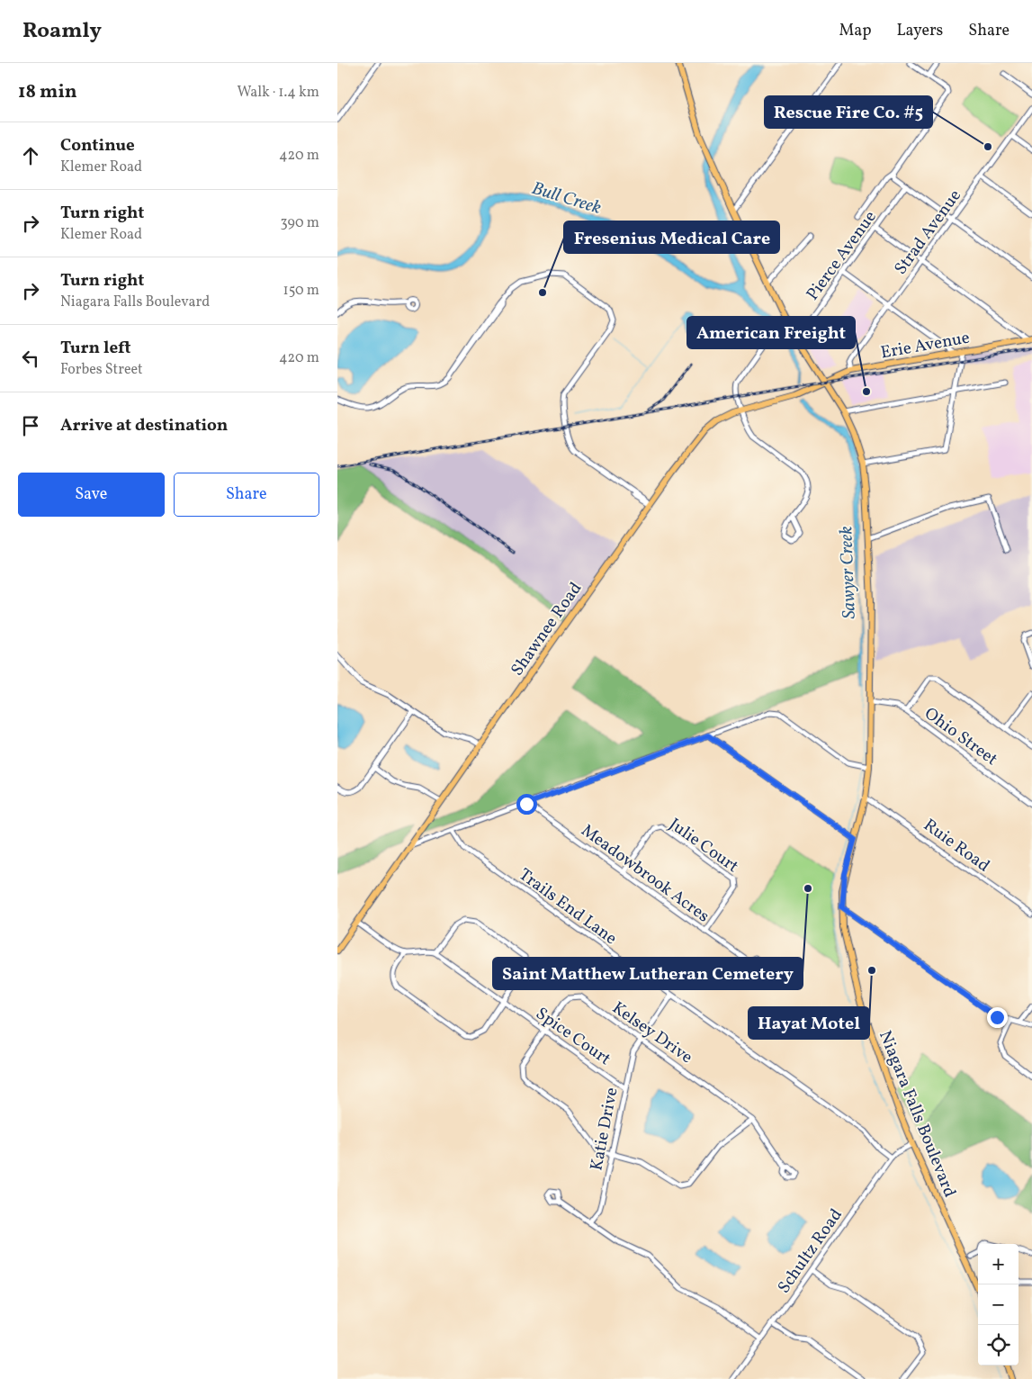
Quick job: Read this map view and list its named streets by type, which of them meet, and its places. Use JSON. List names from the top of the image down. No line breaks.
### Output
{"streets":{"main road":["Erie Avenue","Shawnee Road","Niagara Falls Boulevard"],"street":["Strad Avenue","Pierce Avenue","Ohio Street","Julie Court","Ruie Road","Meadowbrook Acres","Trails End Lane","Kelsey Drive","Spice Court","Katie Drive","Schultz Road"]},"crossings":[["Strad Avenue","Erie Avenue"],["Pierce Avenue","Niagara Falls Boulevard"],["Erie Avenue","Shawnee Road"],["Erie Avenue","Niagara Falls Boulevard"],["Shawnee Road","Niagara Falls Boulevard"],["Ohio Street","Niagara Falls Boulevard"],["Julie Court","Meadowbrook Acres"],["Ruie Road","Niagara Falls Boulevard"],["Trails End Lane","Katie Drive"],["Trails End Lane","Schultz Road"],["Kelsey Drive","Spice Court"],["Kelsey Drive","Katie Drive"],["Spice Court","Katie Drive"],["Niagara Falls Boulevard","Schultz Road"]],"water":["Bull Creek","Sawyer Creek"],"places":["Rescue Fire Co. #5","Fresenius Medical Care","American Freight","Saint Matthew Lutheran Cemetery","Hayat Motel"],"page":{"header":"Roamly","nav":["Map","Layers","Share"],"heading":["18 min","Walk · 1.4 km"],"list":[["Continue","Klemer Road","420 m"],["Turn right","Klemer Road","390 m"],["Turn right","Niagara Falls Boulevard","150 m"],["Turn left","Forbes Street","420 m"],"Arrive at destination"],"buttons":["Save","Share"],"map_buttons":["+","−"]}}
